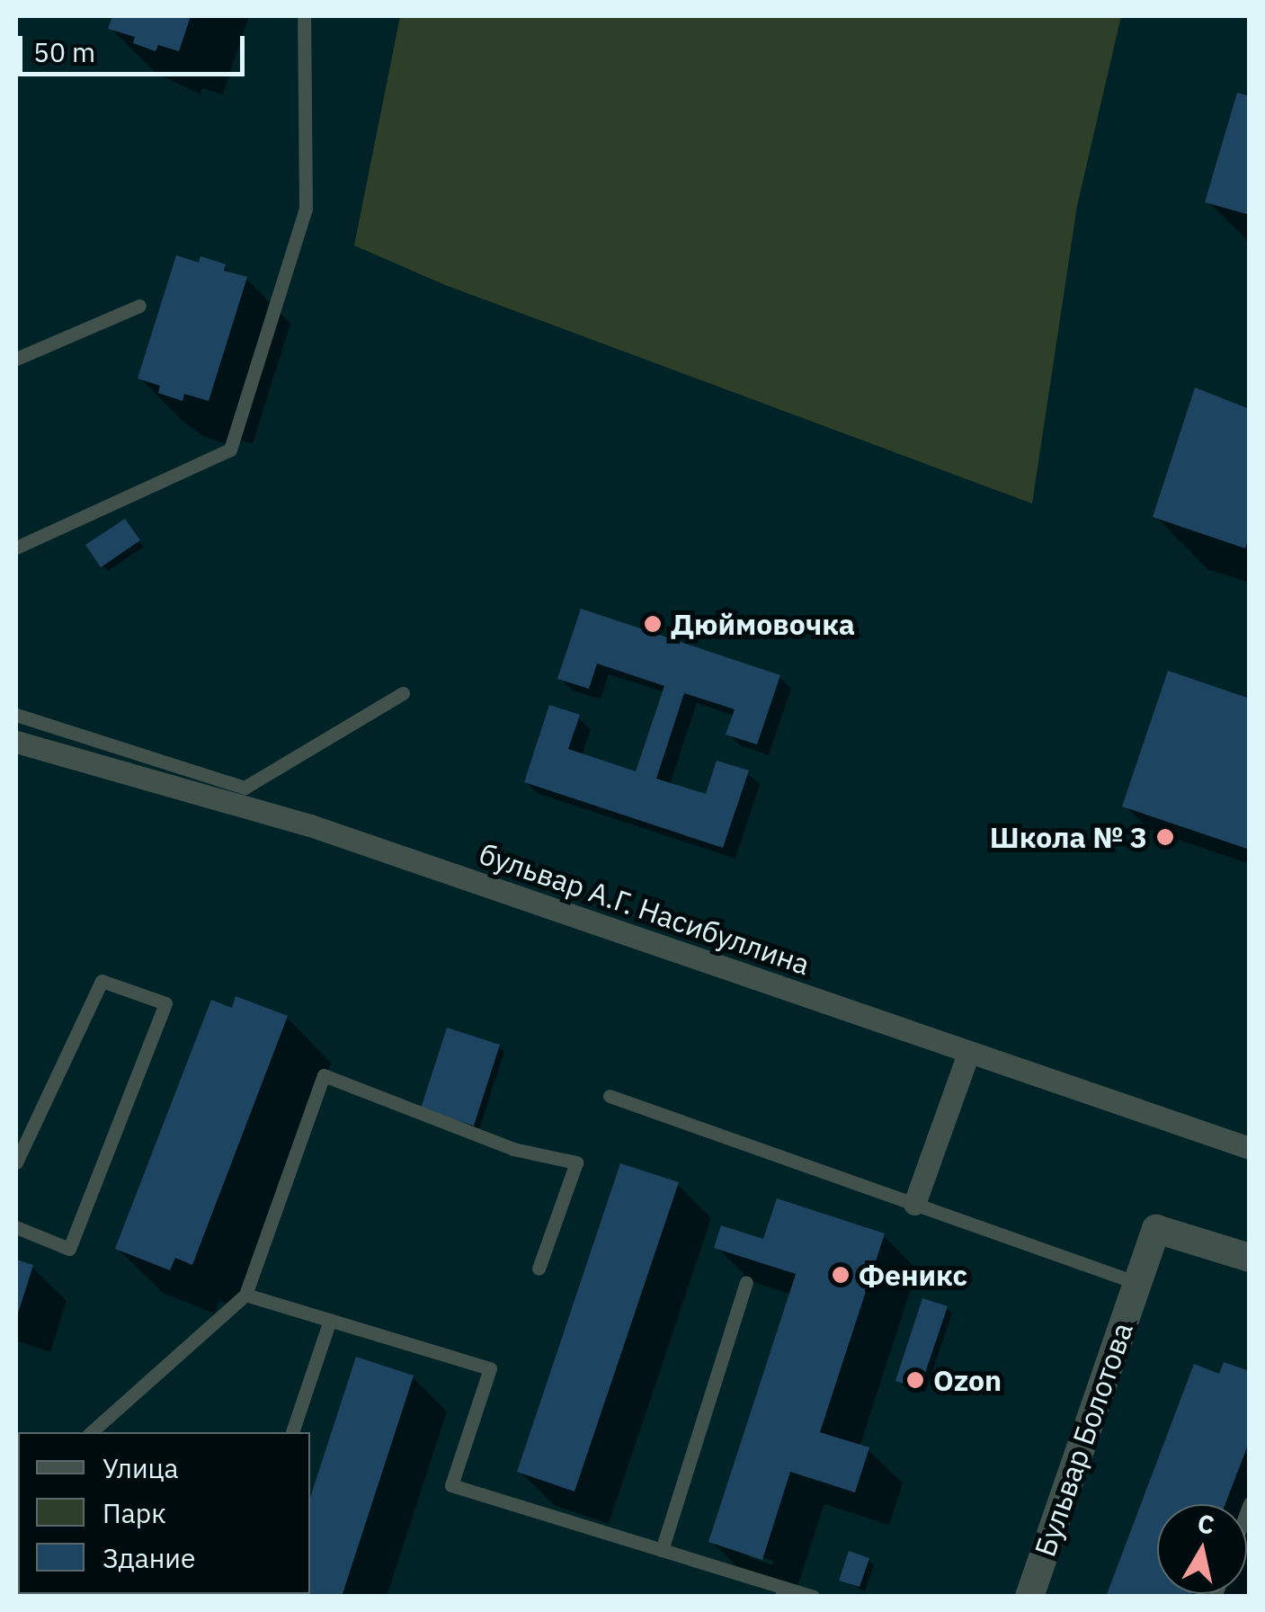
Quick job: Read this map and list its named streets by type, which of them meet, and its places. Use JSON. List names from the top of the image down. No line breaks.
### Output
{"streets":{"street":["бульвар А.Г. Насибуллина","Бульвар Болотова"]},"places":["Дюймовочка","Школа № 3","Феникс","Ozon"],"legend":["Улица","Парк","Здание"],"scale_bar":"50 m","north":"top"}
